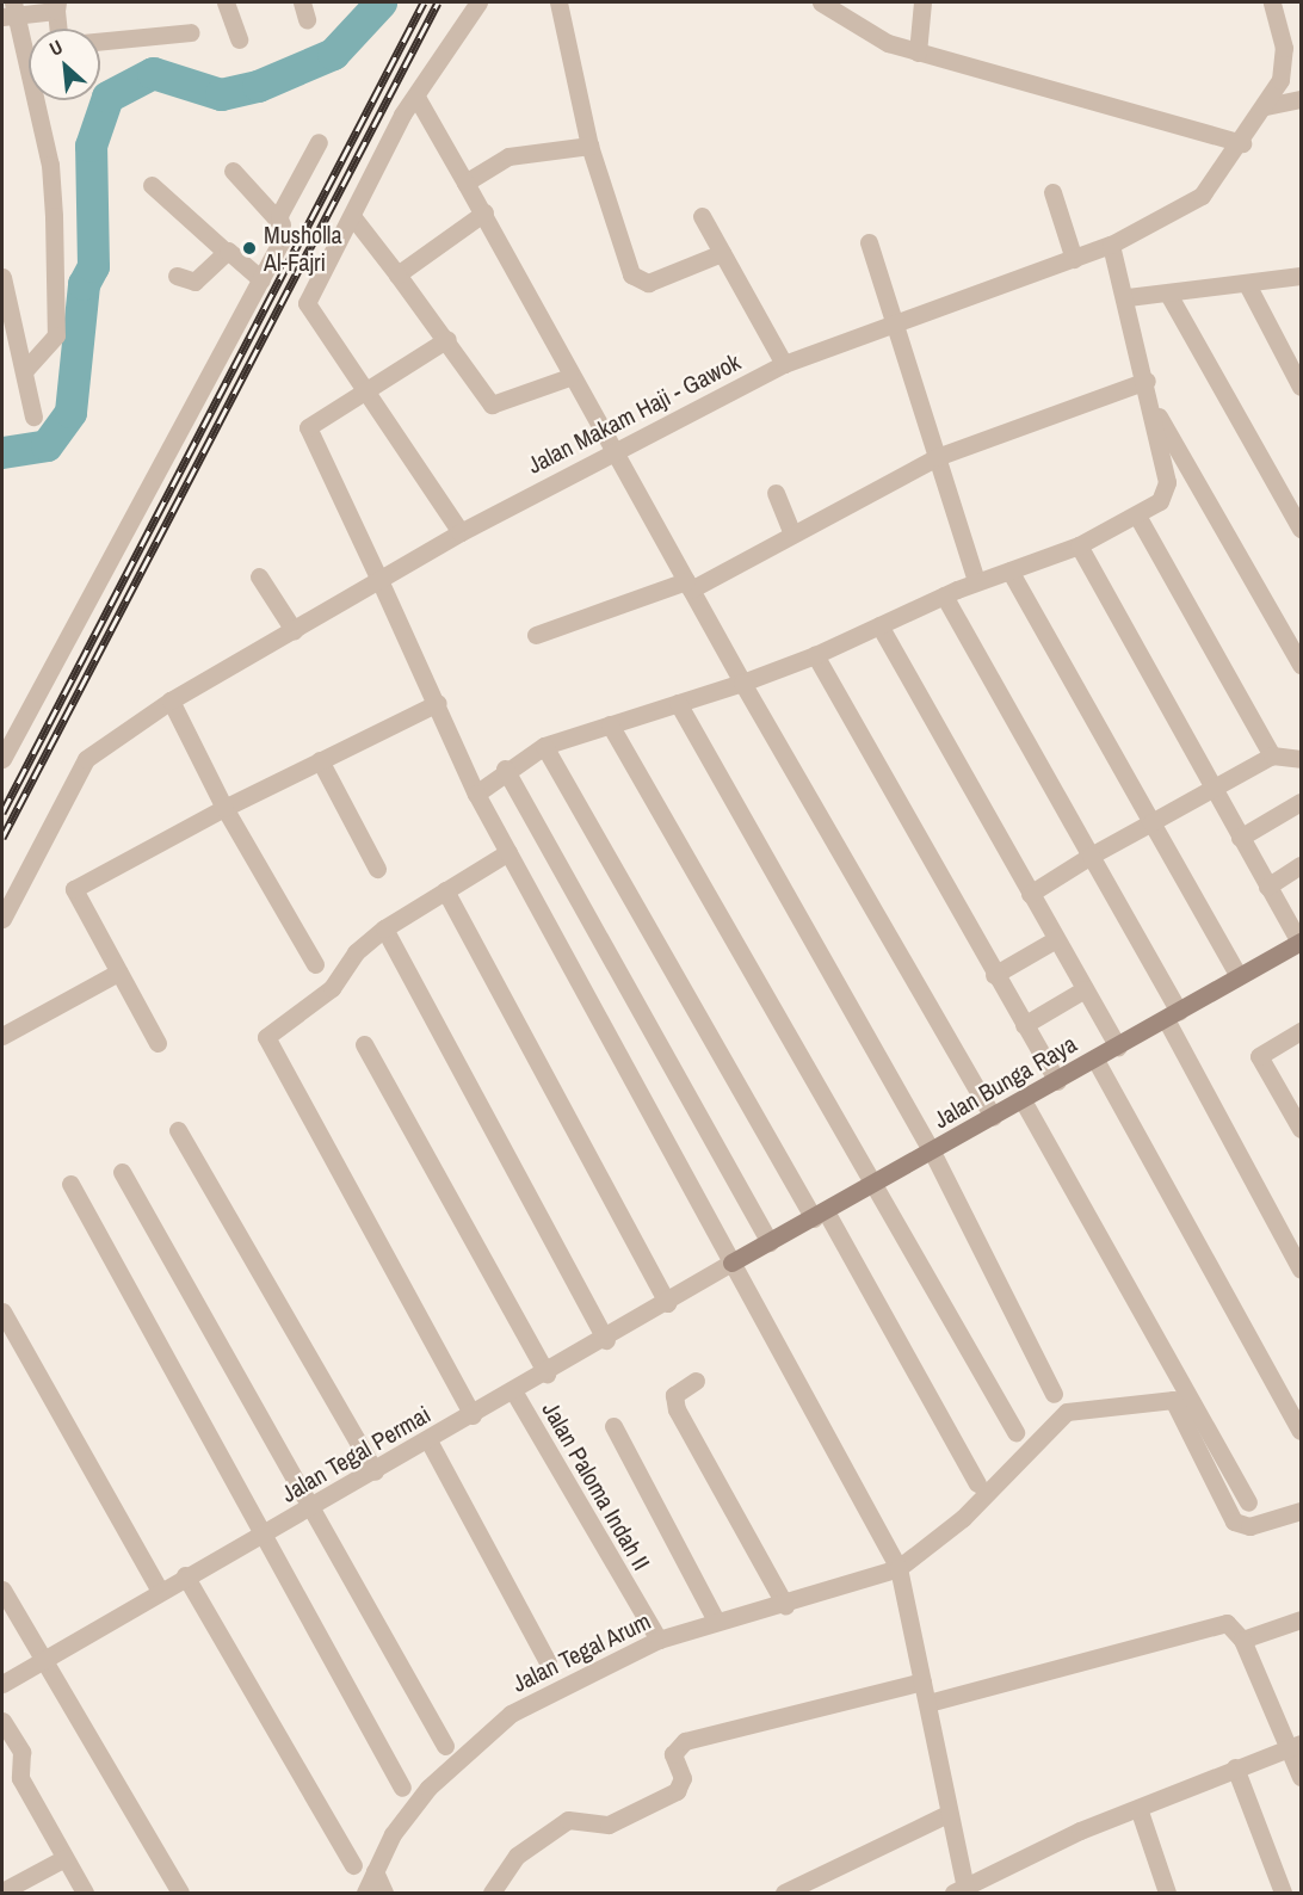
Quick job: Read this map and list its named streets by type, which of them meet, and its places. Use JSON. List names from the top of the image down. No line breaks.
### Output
{"streets":{"main road":["Jalan Bunga Raya"],"street":["Jalan Makam Haji - Gawok","Jalan Tegal Permai","Jalan Paloma Indah II","Jalan Tegal Arum"]},"crossings":[["Jalan Bunga Raya","Jalan Tegal Permai"],["Jalan Tegal Permai","Jalan Paloma Indah II"],["Jalan Paloma Indah II","Jalan Tegal Arum"]],"places":["Musholla Al-Fajri"],"north":"top left"}
